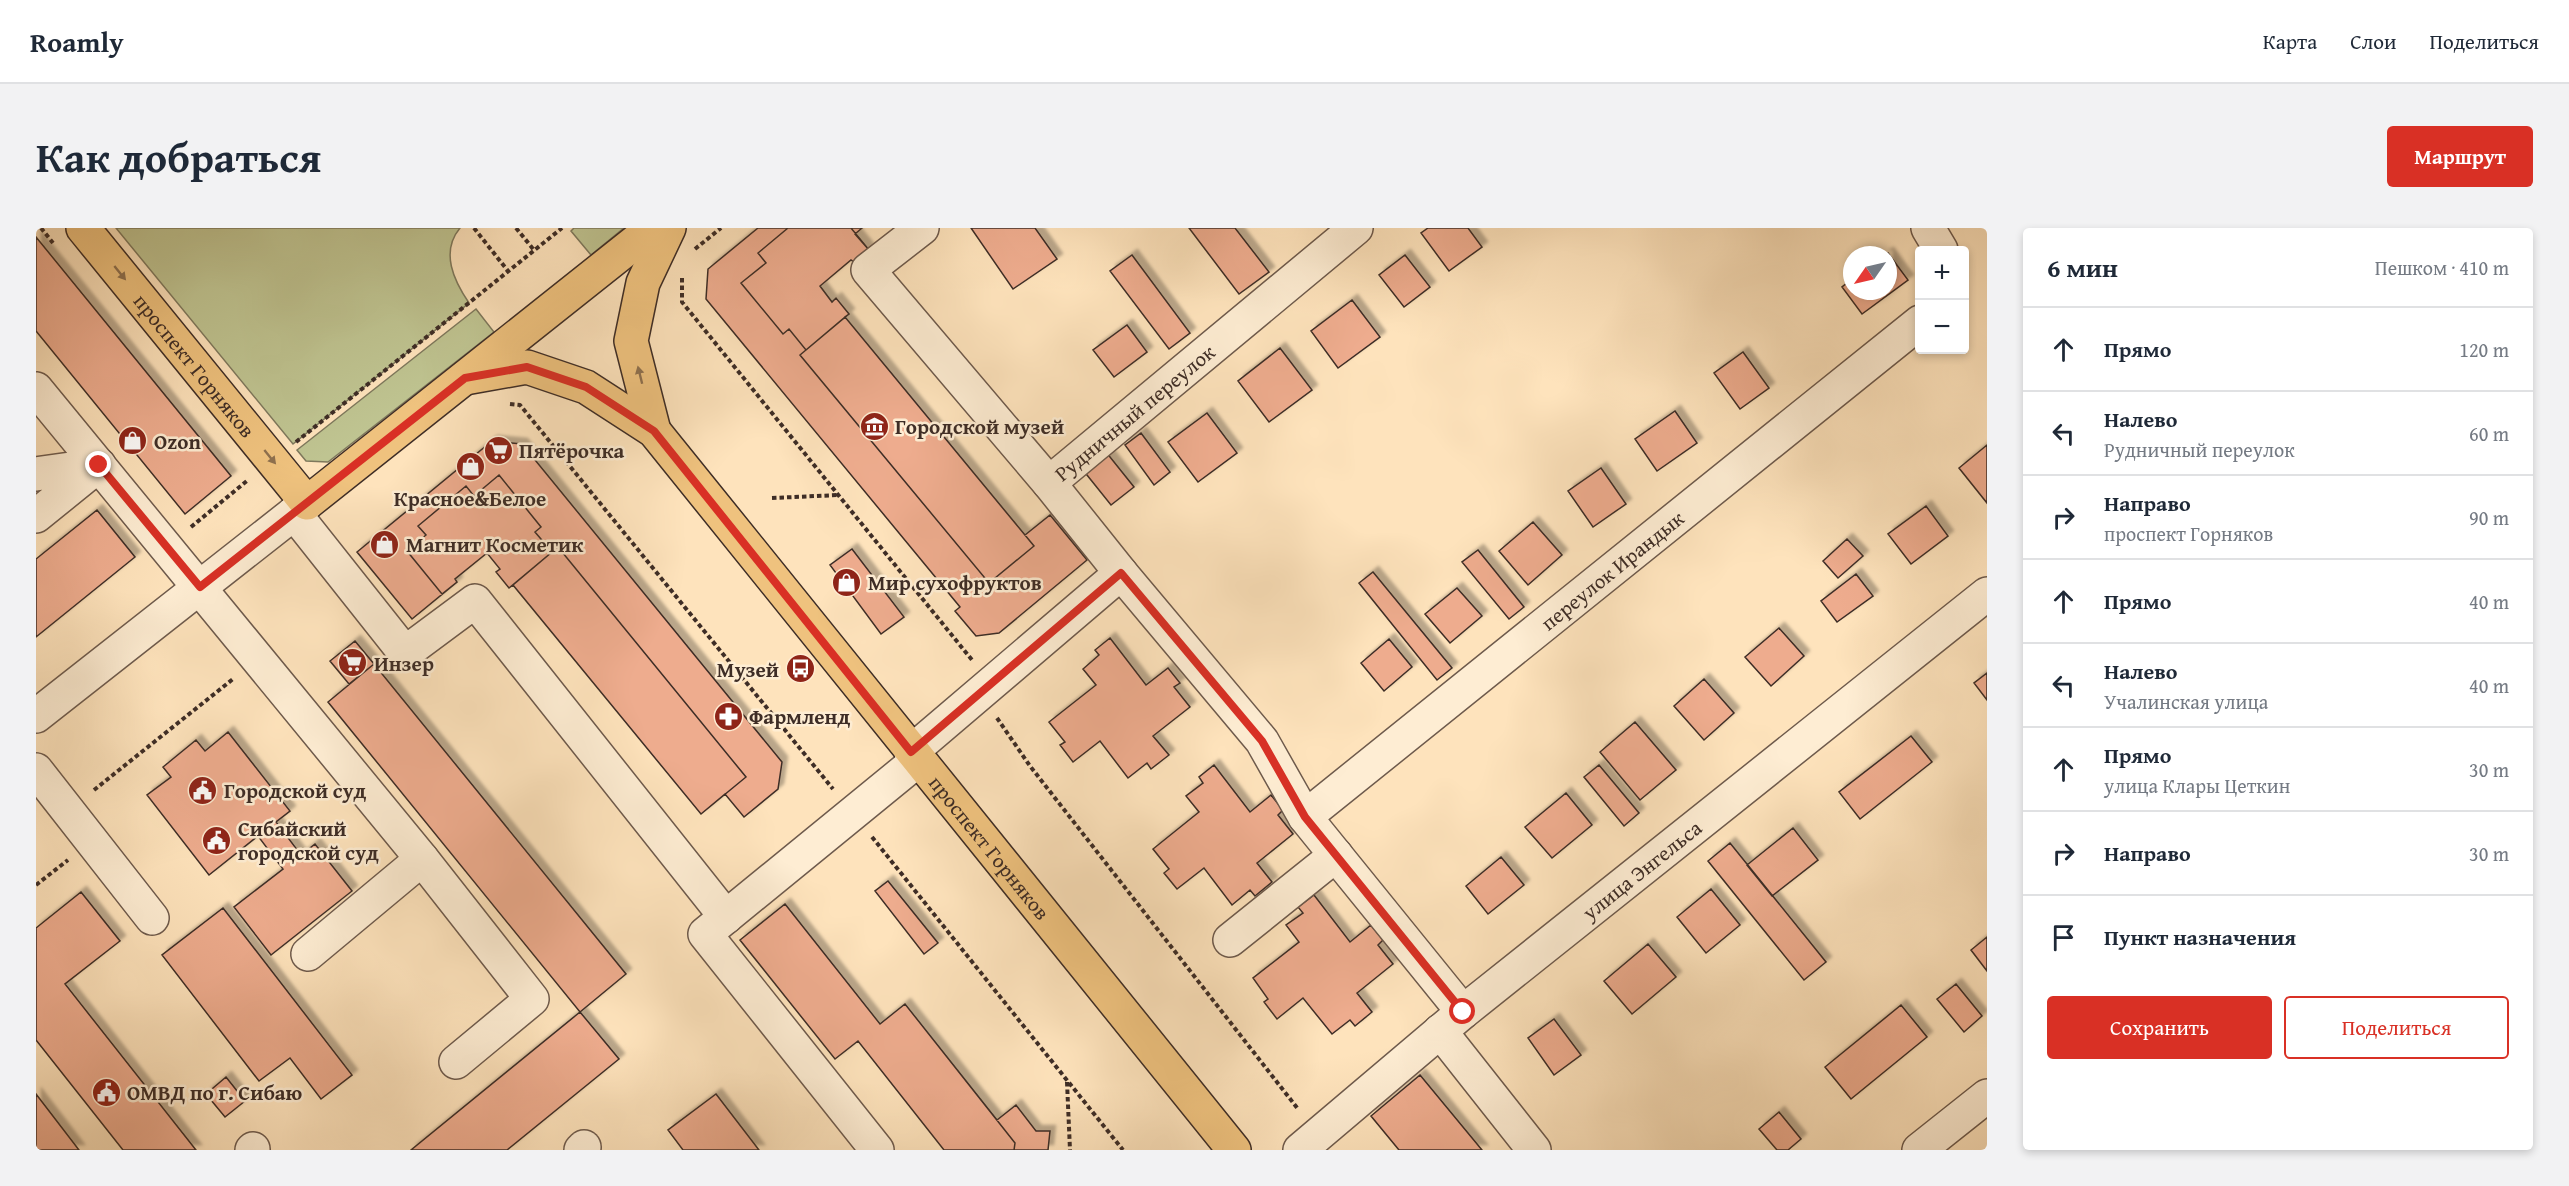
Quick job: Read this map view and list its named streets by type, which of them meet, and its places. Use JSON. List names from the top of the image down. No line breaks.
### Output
{"streets":{"main road":["проспект Горняков"],"street":["Рудничный переулок","переулок Ирандык","улица Энгельса"]},"crossings":[["Рудничный переулок","переулок Ирандык"],["Рудничный переулок","улица Энгельса"]],"places":{"museum":["Городской музей"],"shop":["Ozon","Красное&Белое","Магнит Косметик","Мир сухофруктов"],"supermarket":["Пятёрочка","Инзер"],"bus stop":["Музей"],"pharmacy":["Фармленд"],"public building":["Городской суд","Сибайский городской суд","ОМВД по г. Сибаю"]},"north":"bottom left","page":{"header":"Roamly","nav":["Карта","Слои","Поделиться"],"title":"Как добраться","buttons":["Маршрут",["Сохранить","Поделиться"]],"heading":["6 мин","Пешком · 410 m"],"map_buttons":["+","−"],"list":[["Прямо","120 m"],["Налево","Рудничный переулок","60 m"],["Направо","проспект Горняков","90 m"],["Прямо","40 m"],["Налево","Учалинская улица","40 m"],["Прямо","улица Клары Цеткин","30 m"],["Направо","30 m"],"Пункт назначения"]}}
